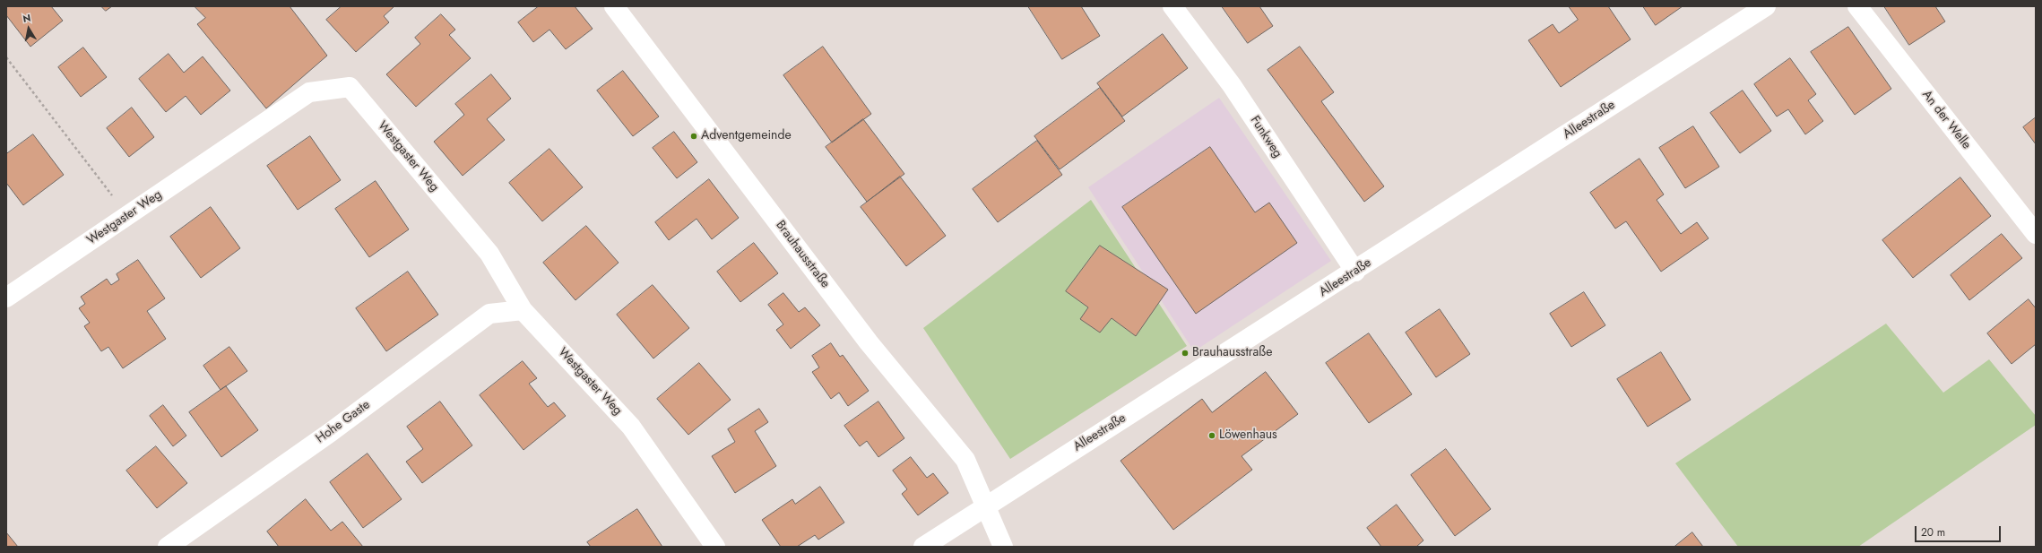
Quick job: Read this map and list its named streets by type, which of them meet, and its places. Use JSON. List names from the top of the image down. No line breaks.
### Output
{"streets":{"street":["Alleestraße","An der Welle","Funkweg","Westgaster Weg","Brauhausstraße","Hohe Gaste"]},"crossings":[["Alleestraße","Funkweg"],["Alleestraße","Brauhausstraße"],["Westgaster Weg","Hohe Gaste"]],"places":["Adventgemeinde","Brauhausstraße","Löwenhaus"],"scale_bar":"20 m","north":"top"}
